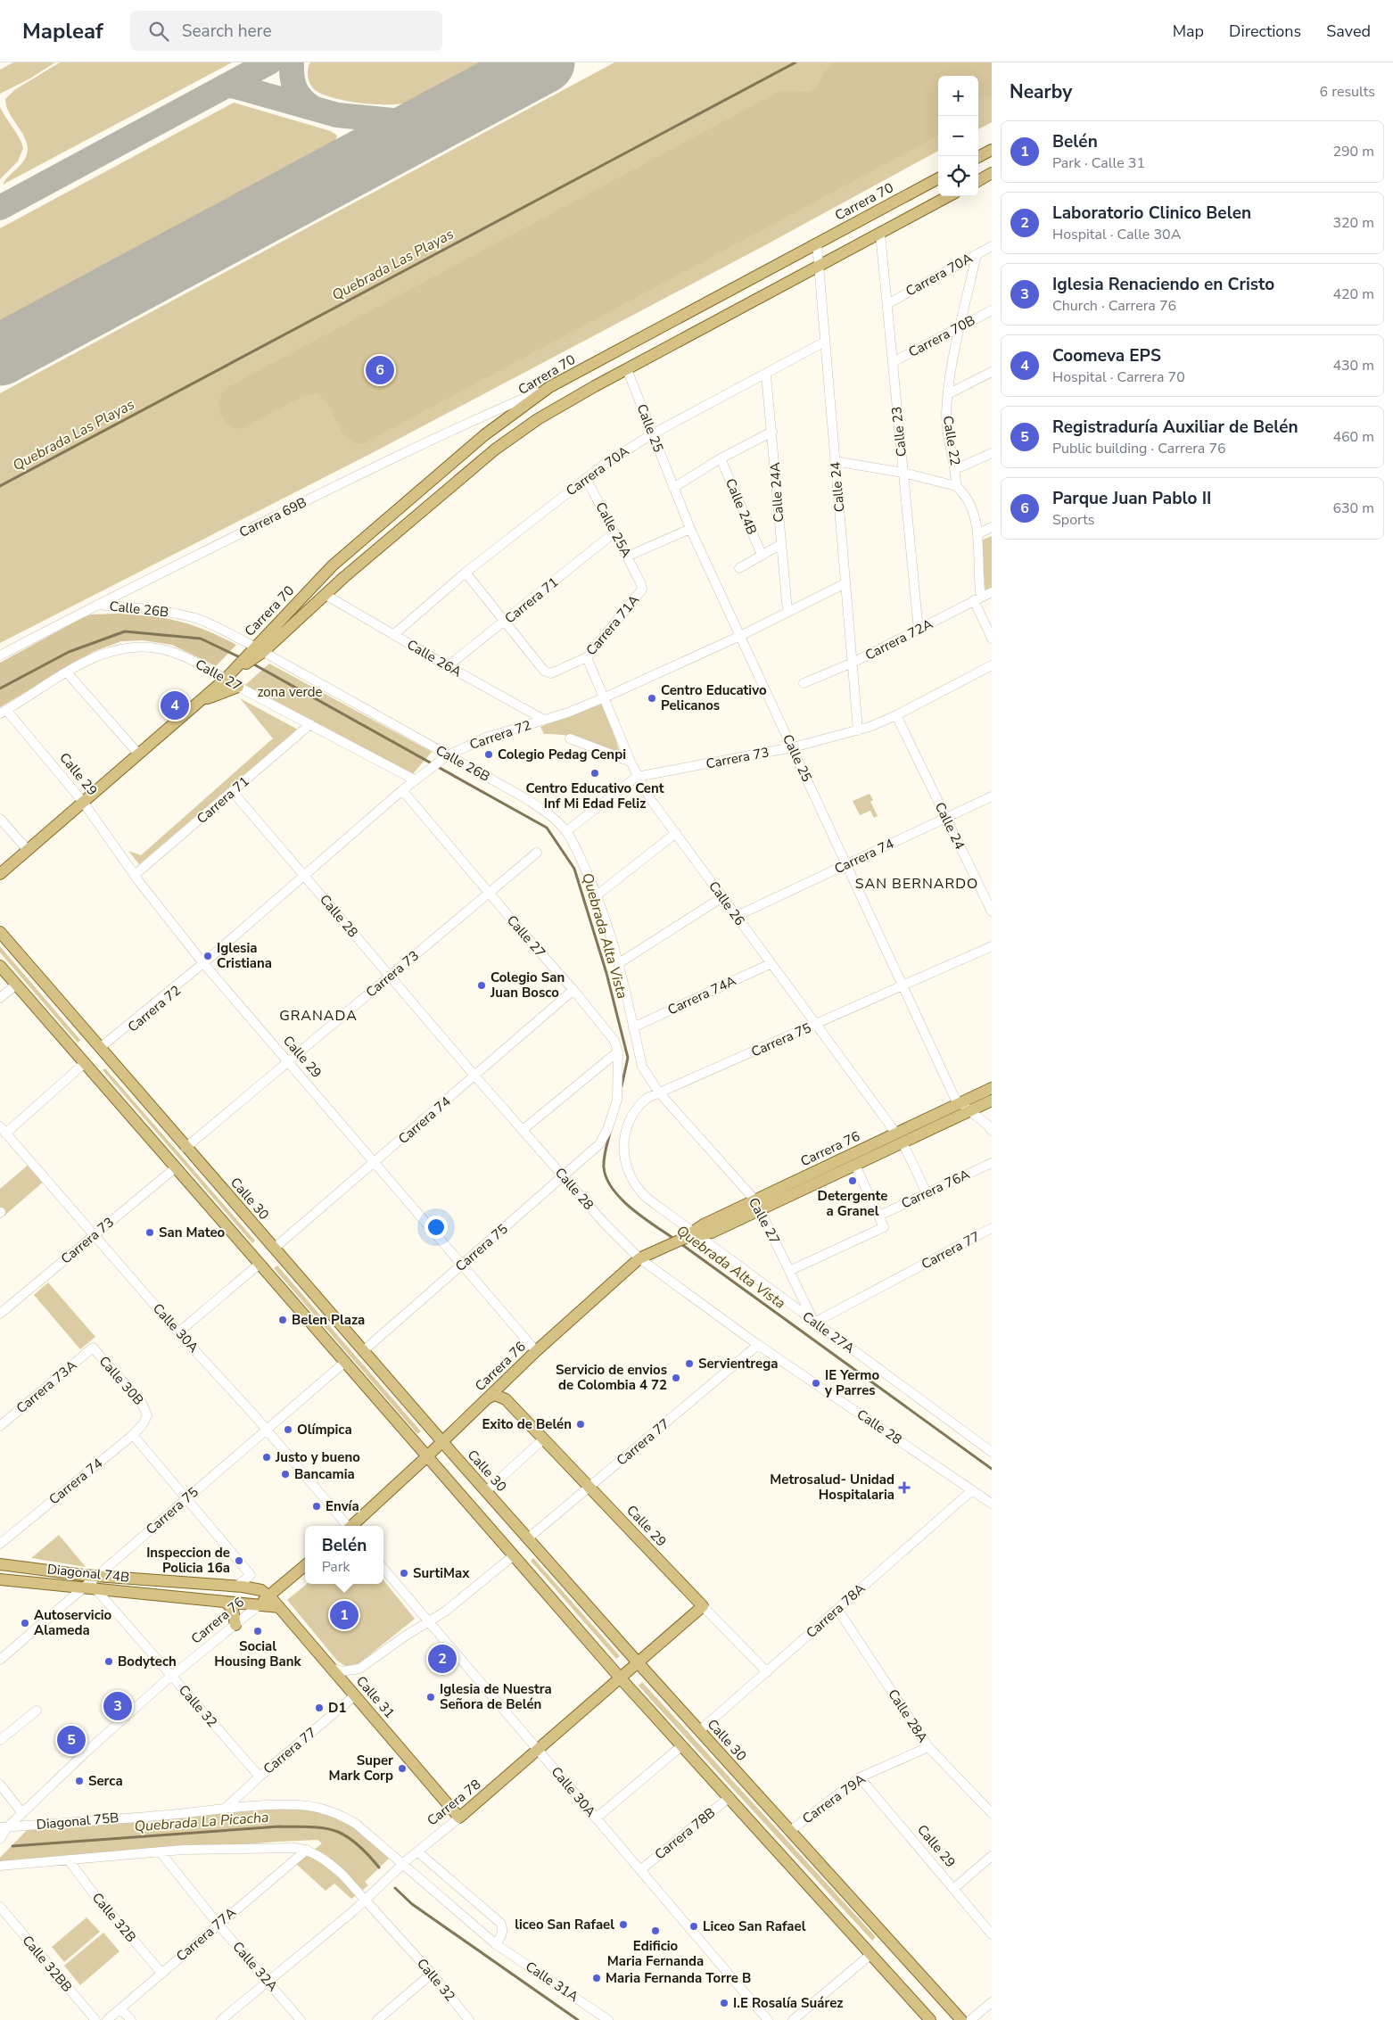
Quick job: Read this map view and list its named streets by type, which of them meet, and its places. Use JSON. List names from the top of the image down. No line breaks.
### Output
{"streets":{"main road":["Carrera 70","Calle 29","Carrera 76","Calle 30","Diagonal 74B","Calle 31","Carrera 78"],"street":["Carrera 70A","Carrera 70B","Calle 25","Calle 23","Calle 22","Calle 24","Calle 24A","Calle 24B","Carrera 69B","Calle 25A","Carrera 71","Calle 26B","Carrera 71A","Carrera 72A","Calle 26A","Calle 27","Carrera 72","Carrera 73","Carrera 74","Calle 26","Calle 28","Carrera 74A","Carrera 75","Carrera 76A","Carrera 77","Calle 30A","Calle 27A","Calle 30B","Carrera 73A","Carrera 78A","Calle 32","Calle 28A","Carrera 79A","Diagonal 75B","Carrera 78B","Calle 32B","Carrera 77A","Calle 32BB","Calle 32A","Calle 31A"]},"crossings":[["Carrera 70","Calle 25"],["Carrera 70","Calle 23"],["Carrera 70","Calle 24"],["Carrera 70","Carrera 69B"],["Carrera 70","Calle 26B"],["Carrera 70","Calle 26A"],["Carrera 70","Calle 27"],["Carrera 70","Calle 29"],["Carrera 70A","Calle 25"],["Carrera 70A","Calle 23"],["Carrera 70A","Calle 22"],["Carrera 70A","Calle 24"],["Carrera 70A","Calle 24A"],["Carrera 70A","Calle 25A"],["Carrera 70A","Calle 26A"],["Carrera 70B","Calle 23"],["Carrera 70B","Calle 22"],["Calle 25","Carrera 72"],["Calle 25","Carrera 73"],["Calle 25","Carrera 74"],["Calle 25","Carrera 75"],["Calle 25","Carrera 76"],["Calle 23","Carrera 72A"],["Calle 24","Carrera 72A"],["Calle 24","Carrera 72"],["Calle 24","Carrera 73"],["Calle 24","Carrera 74"],["Calle 24A","Carrera 72"],["Carrera 69B","Calle 26B"],["Calle 25A","Carrera 71"],["Calle 25A","Carrera 71A"],["Carrera 71","Carrera 71A"],["Carrera 71","Calle 26A"],["Carrera 71","Calle 27"],["Carrera 71","Calle 29"],["Carrera 71","Calle 28"],["Calle 26B","Calle 27"],["Calle 26B","Carrera 72"],["Calle 26B","Carrera 73"],["Calle 26B","Carrera 74A"],["Calle 26B","Carrera 75"],["Carrera 71A","Calle 26"],["Calle 26A","Carrera 72"],["Calle 27","Carrera 72"],["Calle 27","Carrera 73"],["Calle 27","Carrera 74"],["Calle 27","Carrera 75"],["Calle 27","Carrera 76"],["Calle 27","Carrera 77"],["Calle 27","Calle 27A"],["Carrera 72","Calle 29"],["Carrera 72","Calle 26"],["Carrera 72","Calle 28"],["Carrera 72","Calle 30"],["Carrera 73","Calle 29"],["Carrera 73","Calle 26"],["Carrera 73","Calle 28"],["Carrera 73","Calle 30"],["Carrera 73","Calle 30A"],["Calle 29","Carrera 74"],["Calle 29","Carrera 75"],["Calle 29","Carrera 76"],["Calle 29","Carrera 77"],["Calle 29","Carrera 78A"],["Calle 29","Carrera 79A"],["Calle 29","Carrera 78"],["Carrera 74","Calle 26"],["Carrera 74","Calle 28"],["Carrera 74","Calle 30"],["Carrera 74","Calle 30B"],["Calle 26","Carrera 74A"],["Calle 26","Carrera 75"],["Calle 26","Carrera 76"],["Calle 26","Carrera 76A"],["Calle 28","Carrera 75"],["Calle 28","Carrera 76"],["Calle 28","Carrera 77"],["Calle 28","Carrera 78A"],["Carrera 75","Calle 30"],["Carrera 75","Calle 30A"],["Carrera 75","Calle 27A"],["Carrera 75","Diagonal 74B"],["Carrera 75","Calle 32"],["Carrera 76","Calle 30"],["Carrera 76","Calle 27A"],["Carrera 76","Diagonal 74B"],["Carrera 76","Calle 31"],["Carrera 76","Calle 32"],["Carrera 76","Diagonal 75B"],["Calle 30","Carrera 77"],["Calle 30","Carrera 78A"],["Calle 30","Carrera 79A"],["Calle 30","Carrera 78"],["Carrera 77","Calle 27A"],["Carrera 77","Calle 31"],["Carrera 77","Calle 32"],["Carrera 77","Diagonal 75B"],["Calle 30A","Carrera 78"],["Calle 30A","Carrera 78B"],["Calle 30B","Carrera 73A"],["Diagonal 74B","Calle 31"],["Diagonal 74B","Calle 32"],["Carrera 78A","Calle 28A"],["Calle 31","Carrera 78"],["Calle 32","Carrera 78"],["Calle 32","Carrera 77A"],["Calle 28A","Carrera 79A"],["Carrera 78","Diagonal 75B"],["Carrera 78","Calle 32A"],["Carrera 78","Calle 31A"],["Diagonal 75B","Calle 31A"],["Calle 32B","Carrera 77A"],["Carrera 77A","Calle 32A"]],"districts":["SAN BERNARDO","GRANADA"],"water":["Quebrada Las Playas","Quebrada Alta Vista","Quebrada La Picacha"],"parks":["zona verde"],"places":{"other":["Centro Educativo Pelicanos","Colegio Pedag Cenpi","Centro Educativo Cent Inf Mi Edad Feliz","Iglesia Cristiana","Colegio San Juan Bosco","Detergente a Granel","San Mateo","Belen Plaza","Servientrega","Servicio de envios de Colombia 4 72","IE Yermo y Parres","Exito de Belén","Olímpica","Justo y bueno","Bancamia","Envía","Inspeccion de Policia 16a","SurtiMax","Autoservicio Alameda","Social Housing Bank","Bodytech","Iglesia de Nuestra Señora de Belén","D1","Super Mark Corp","Serca","liceo San Rafael","Liceo San Rafael","Edificio Maria Fernanda","Maria Fernanda Torre B","I.E Rosalía Suárez"],"health":["Metrosalud- Unidad Hospitalaria"]},"page":{"header":"Mapleaf","search":"Search here","nav":["Map","Directions","Saved"],"heading":["Nearby","6 results"],"map_buttons":["+","−"],"list":[{"mark":"1","name":"Belén","note":"Park · Calle 31","value":"290 m"},{"mark":"2","name":"Laboratorio Clinico Belen","note":"Hospital · Calle 30A","value":"320 m"},{"mark":"3","name":"Iglesia Renaciendo en Cristo","note":"Church · Carrera 76","value":"420 m"},{"mark":"4","name":"Coomeva EPS","note":"Hospital · Carrera 70","value":"430 m"},{"mark":"5","name":"Registraduría Auxiliar de Belén","note":"Public building · Carrera 76","value":"460 m"},{"mark":"6","name":"Parque Juan Pablo II","note":"Sports","value":"630 m"}],"pins":["6","4","1","2","3","5"],"popup":["Belén","Park"]}}
